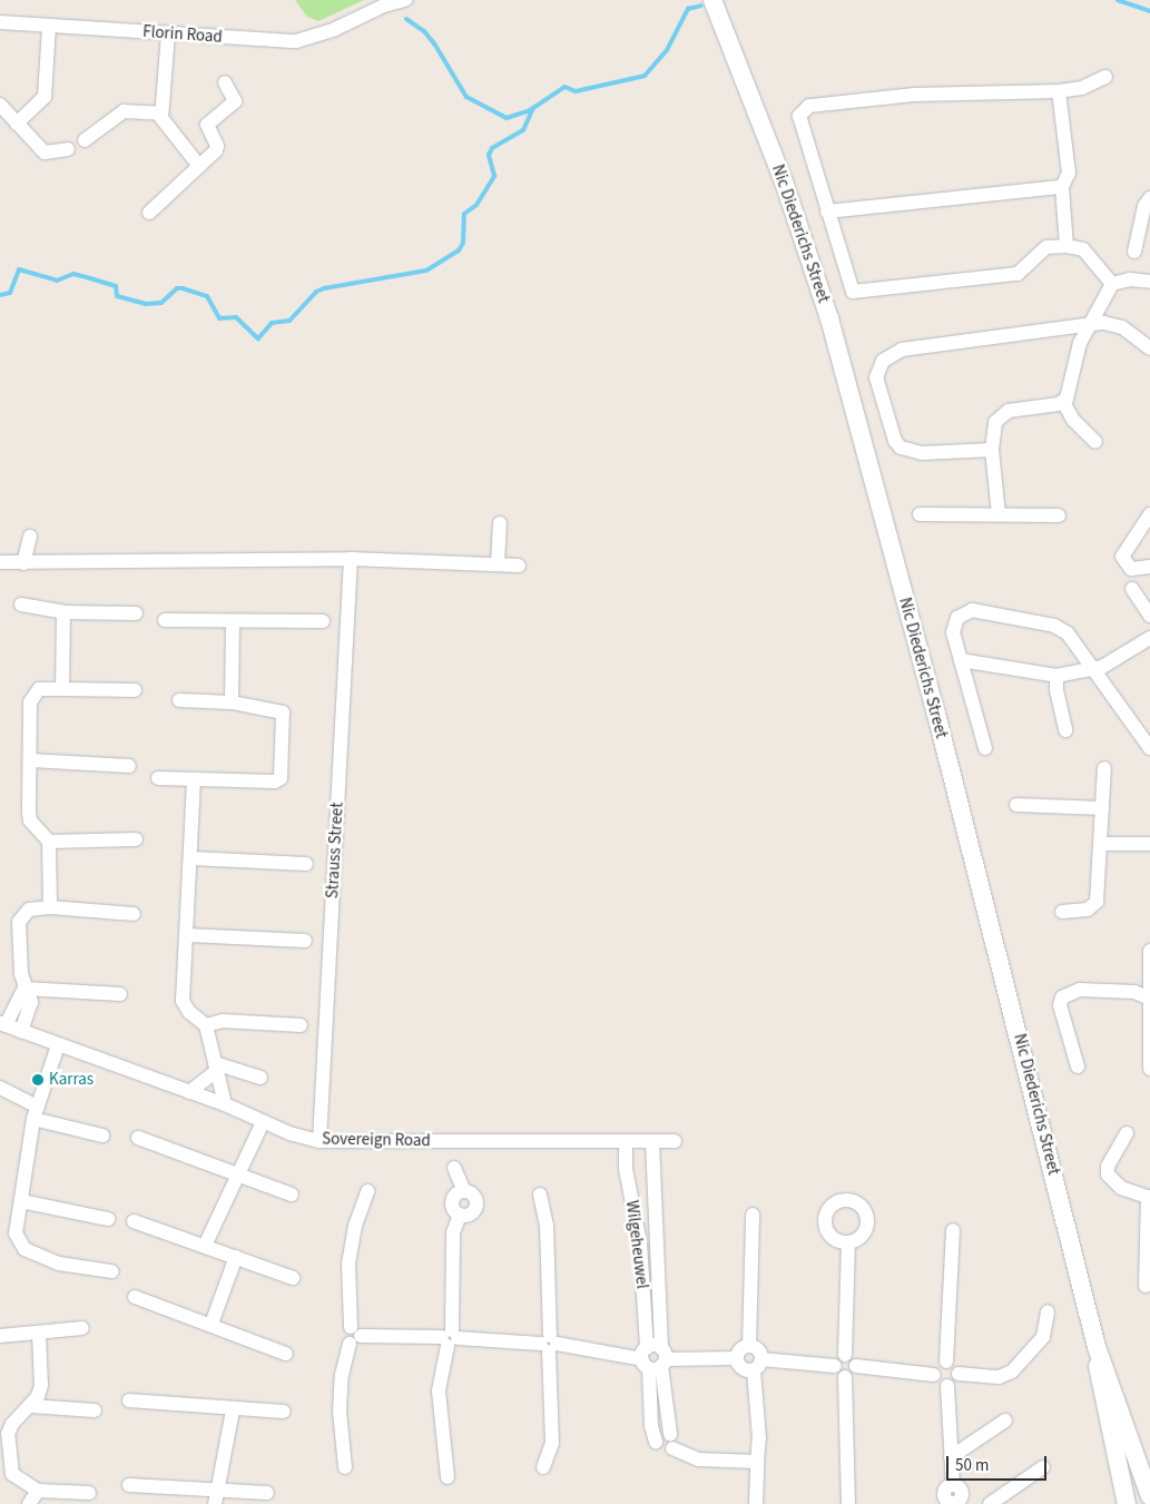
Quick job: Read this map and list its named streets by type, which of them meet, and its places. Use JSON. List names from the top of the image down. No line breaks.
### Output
{"streets":{"street":["Florin Road","Nic Diederichs Street","Strauss Street","Sovereign Road","Wilgeheuwel"]},"crossings":[["Strauss Street","Sovereign Road"],["Sovereign Road","Wilgeheuwel"]],"places":["Karras"],"scale_bar":"50 m"}
